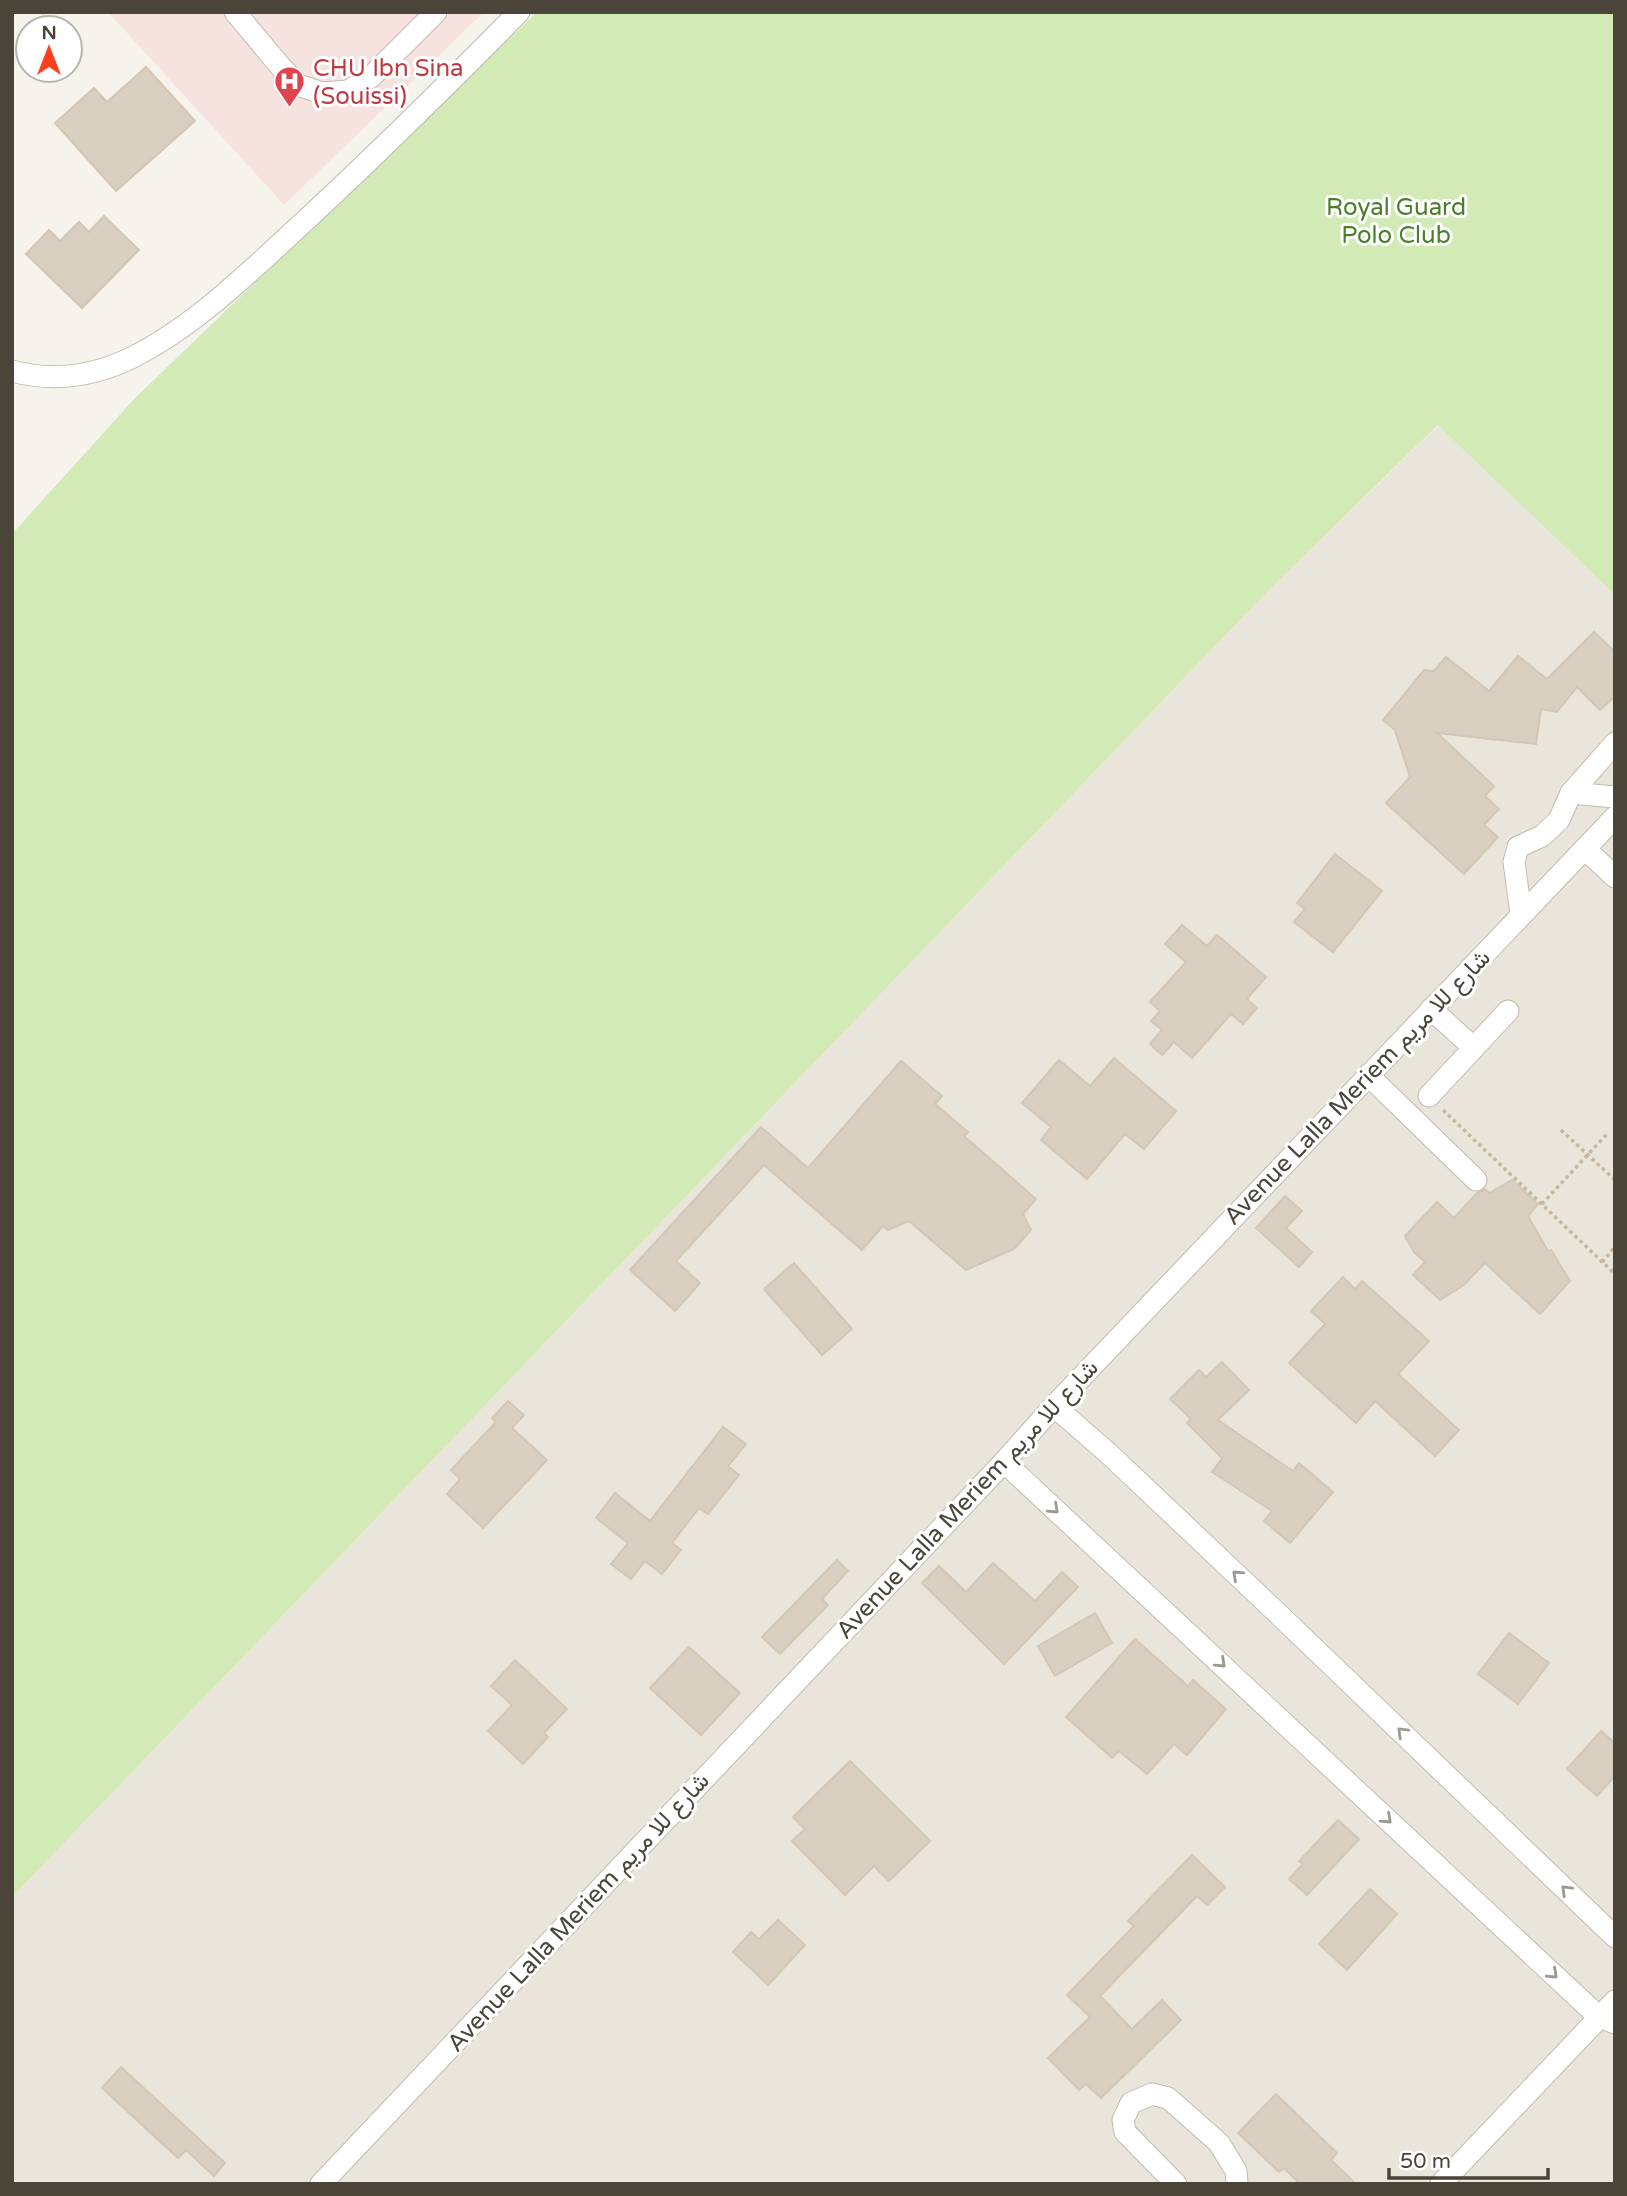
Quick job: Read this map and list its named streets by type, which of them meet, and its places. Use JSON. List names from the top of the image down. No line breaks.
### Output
{"streets":{"street":["Avenue Lalla Meriem شارع للا مريم"]},"parks":["Royal Guard Polo Club"],"places":{"hospital":["CHU Ibn Sina (Souissi)"]},"scale_bar":"50 m","north":"top"}
